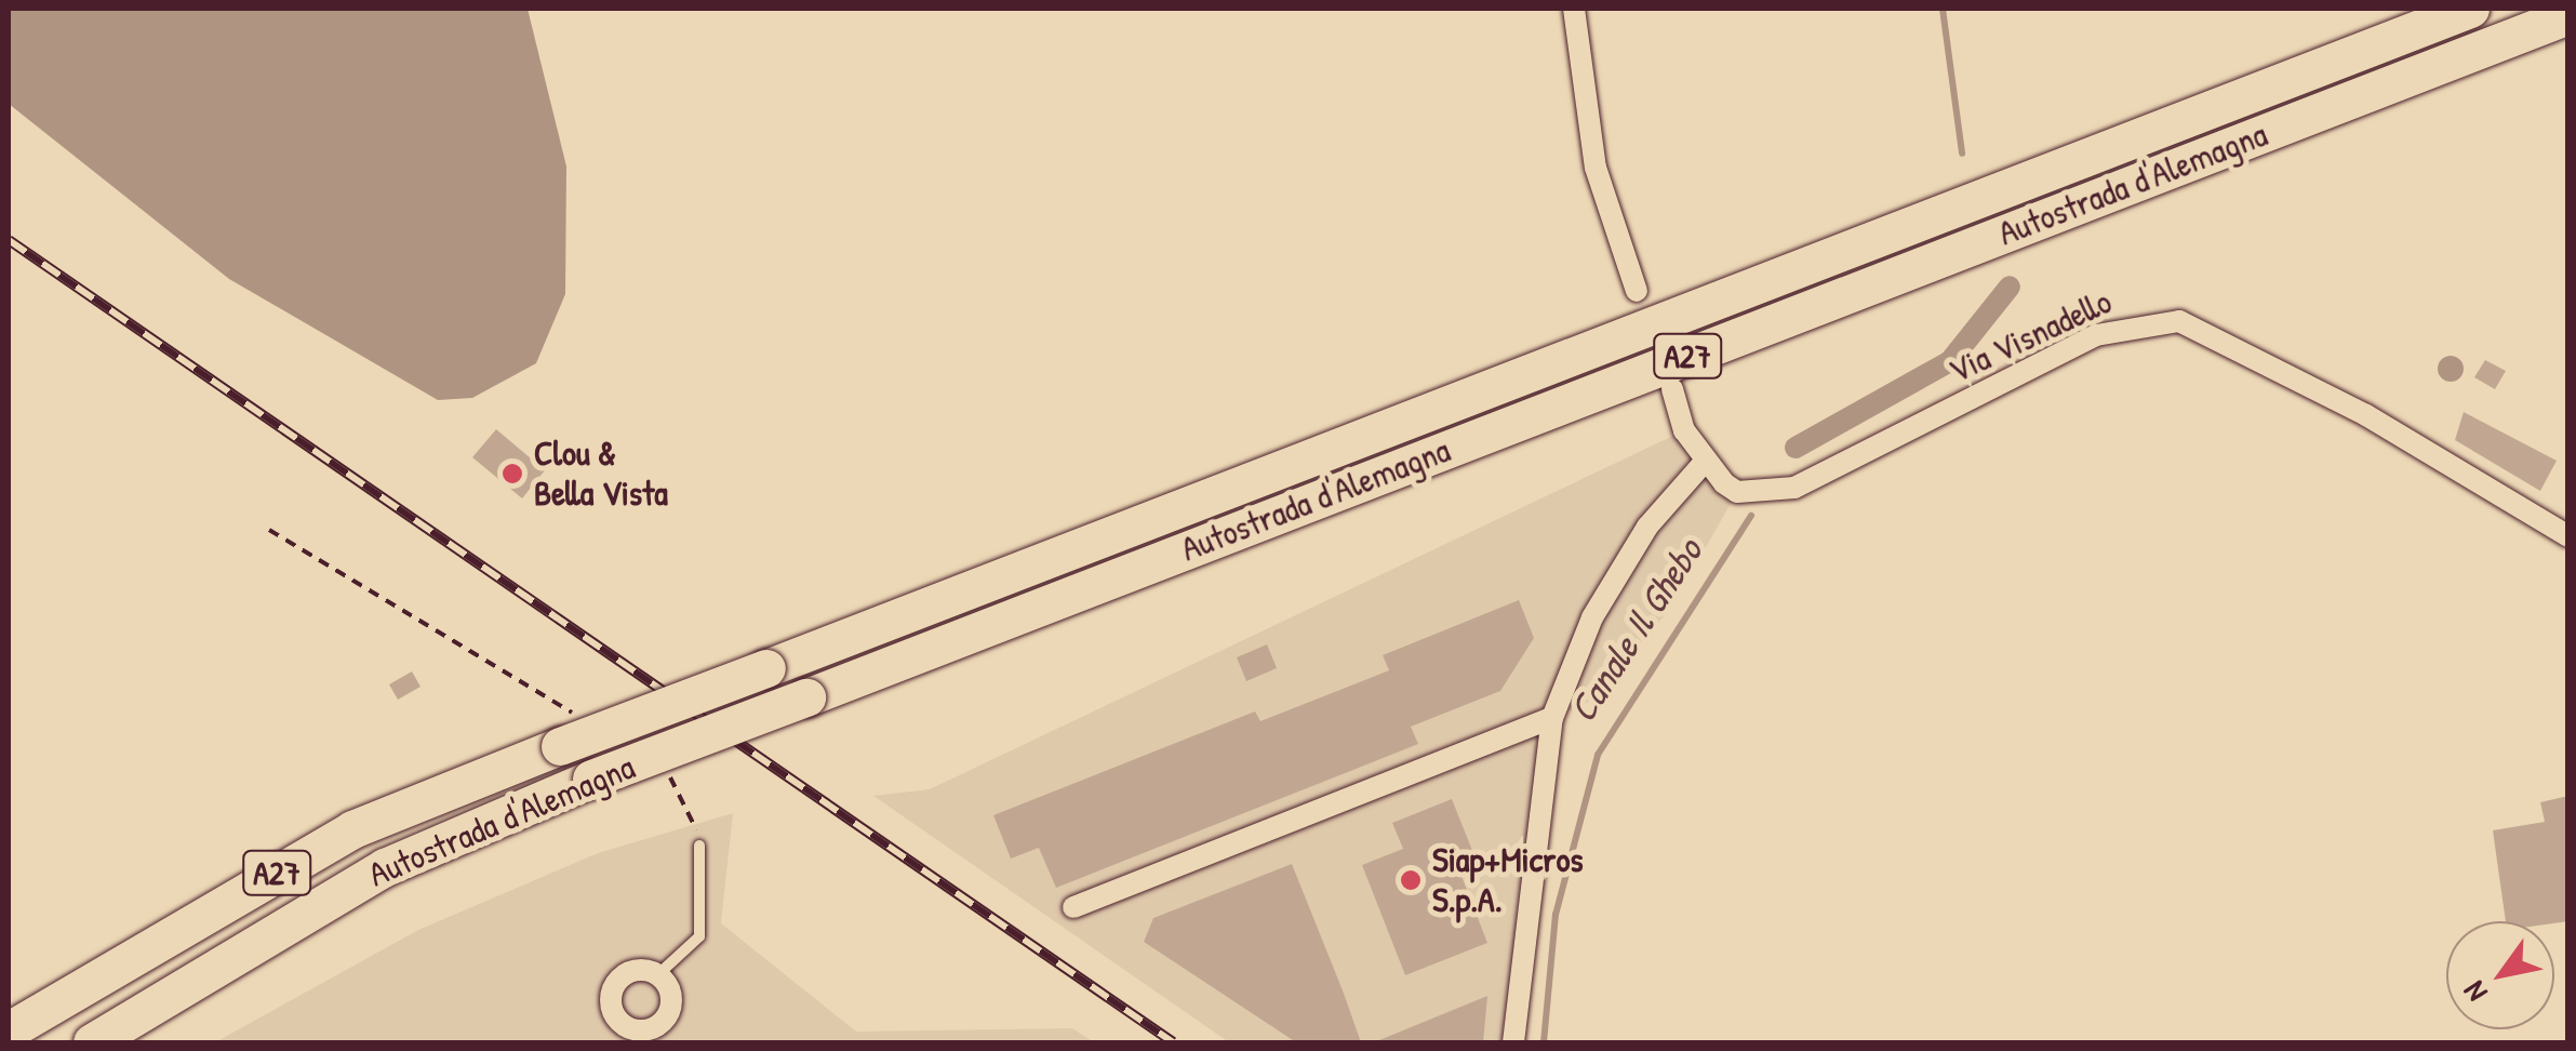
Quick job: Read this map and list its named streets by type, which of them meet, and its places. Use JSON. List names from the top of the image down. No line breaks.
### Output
{"streets":{"highway":["Autostrada d'Alemagna","A27"],"street":["Via Visnadello"]},"water":["Canale Il Ghebo"],"places":["Clou & Bella Vista","Siap+Micros S.p.A."],"north":"bottom left"}
